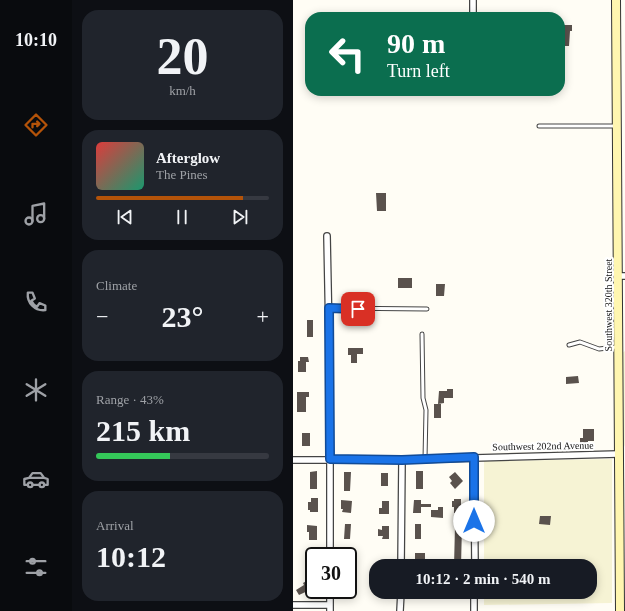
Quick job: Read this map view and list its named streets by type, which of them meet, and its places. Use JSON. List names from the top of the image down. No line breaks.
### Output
{"streets":{"street":["Southwest 320th Street","Southwest 202nd Avenue"]},"crossings":[["Southwest 320th Street","Southwest 202nd Avenue"]],"page":{"tabs":"10:10","tile":[["20","km/h"],"Climate",["Range · 43%","215 km"],["Arrival","10:12"]],"turn":["90 m","Turn left"],"song":["Afterglow","The Pines"],"heat":["−","23°","+"],"limit":"30","trip":"10:12 · 2 min · 540 m"}}
